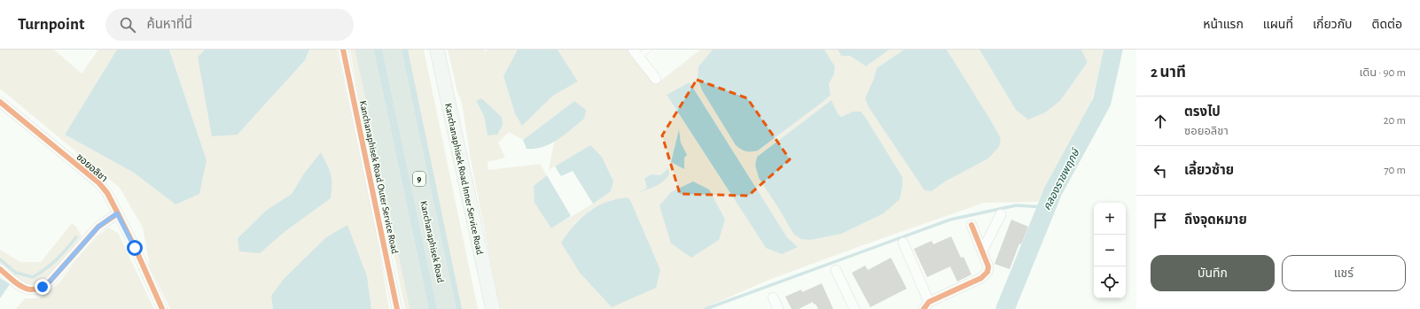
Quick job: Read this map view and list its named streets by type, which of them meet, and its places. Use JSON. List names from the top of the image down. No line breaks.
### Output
{"streets":{"highway":["9","Kanchanaphisek Road"],"main road":["Kanchanaphisek Road Inner Service Road"],"street":["ซอยอลิชา","Kanchanaphisek Road Outer Service Road"]},"water":["คลองราชพฤกษ์"],"page":{"header":"Turnpoint","search":"ค้นหาที่นี่","nav":["หน้าแรก","แผนที่","เกี่ยวกับ","ติดต่อ"],"heading":["2 นาที","เดิน · 90 m"],"list":[["ตรงไป","ซอยอลิชา","20 m"],["เลี้ยวซ้าย","70 m"],"ถึงจุดหมาย"],"map_buttons":["+","−"],"buttons":["บันทึก","แชร์"]}}
